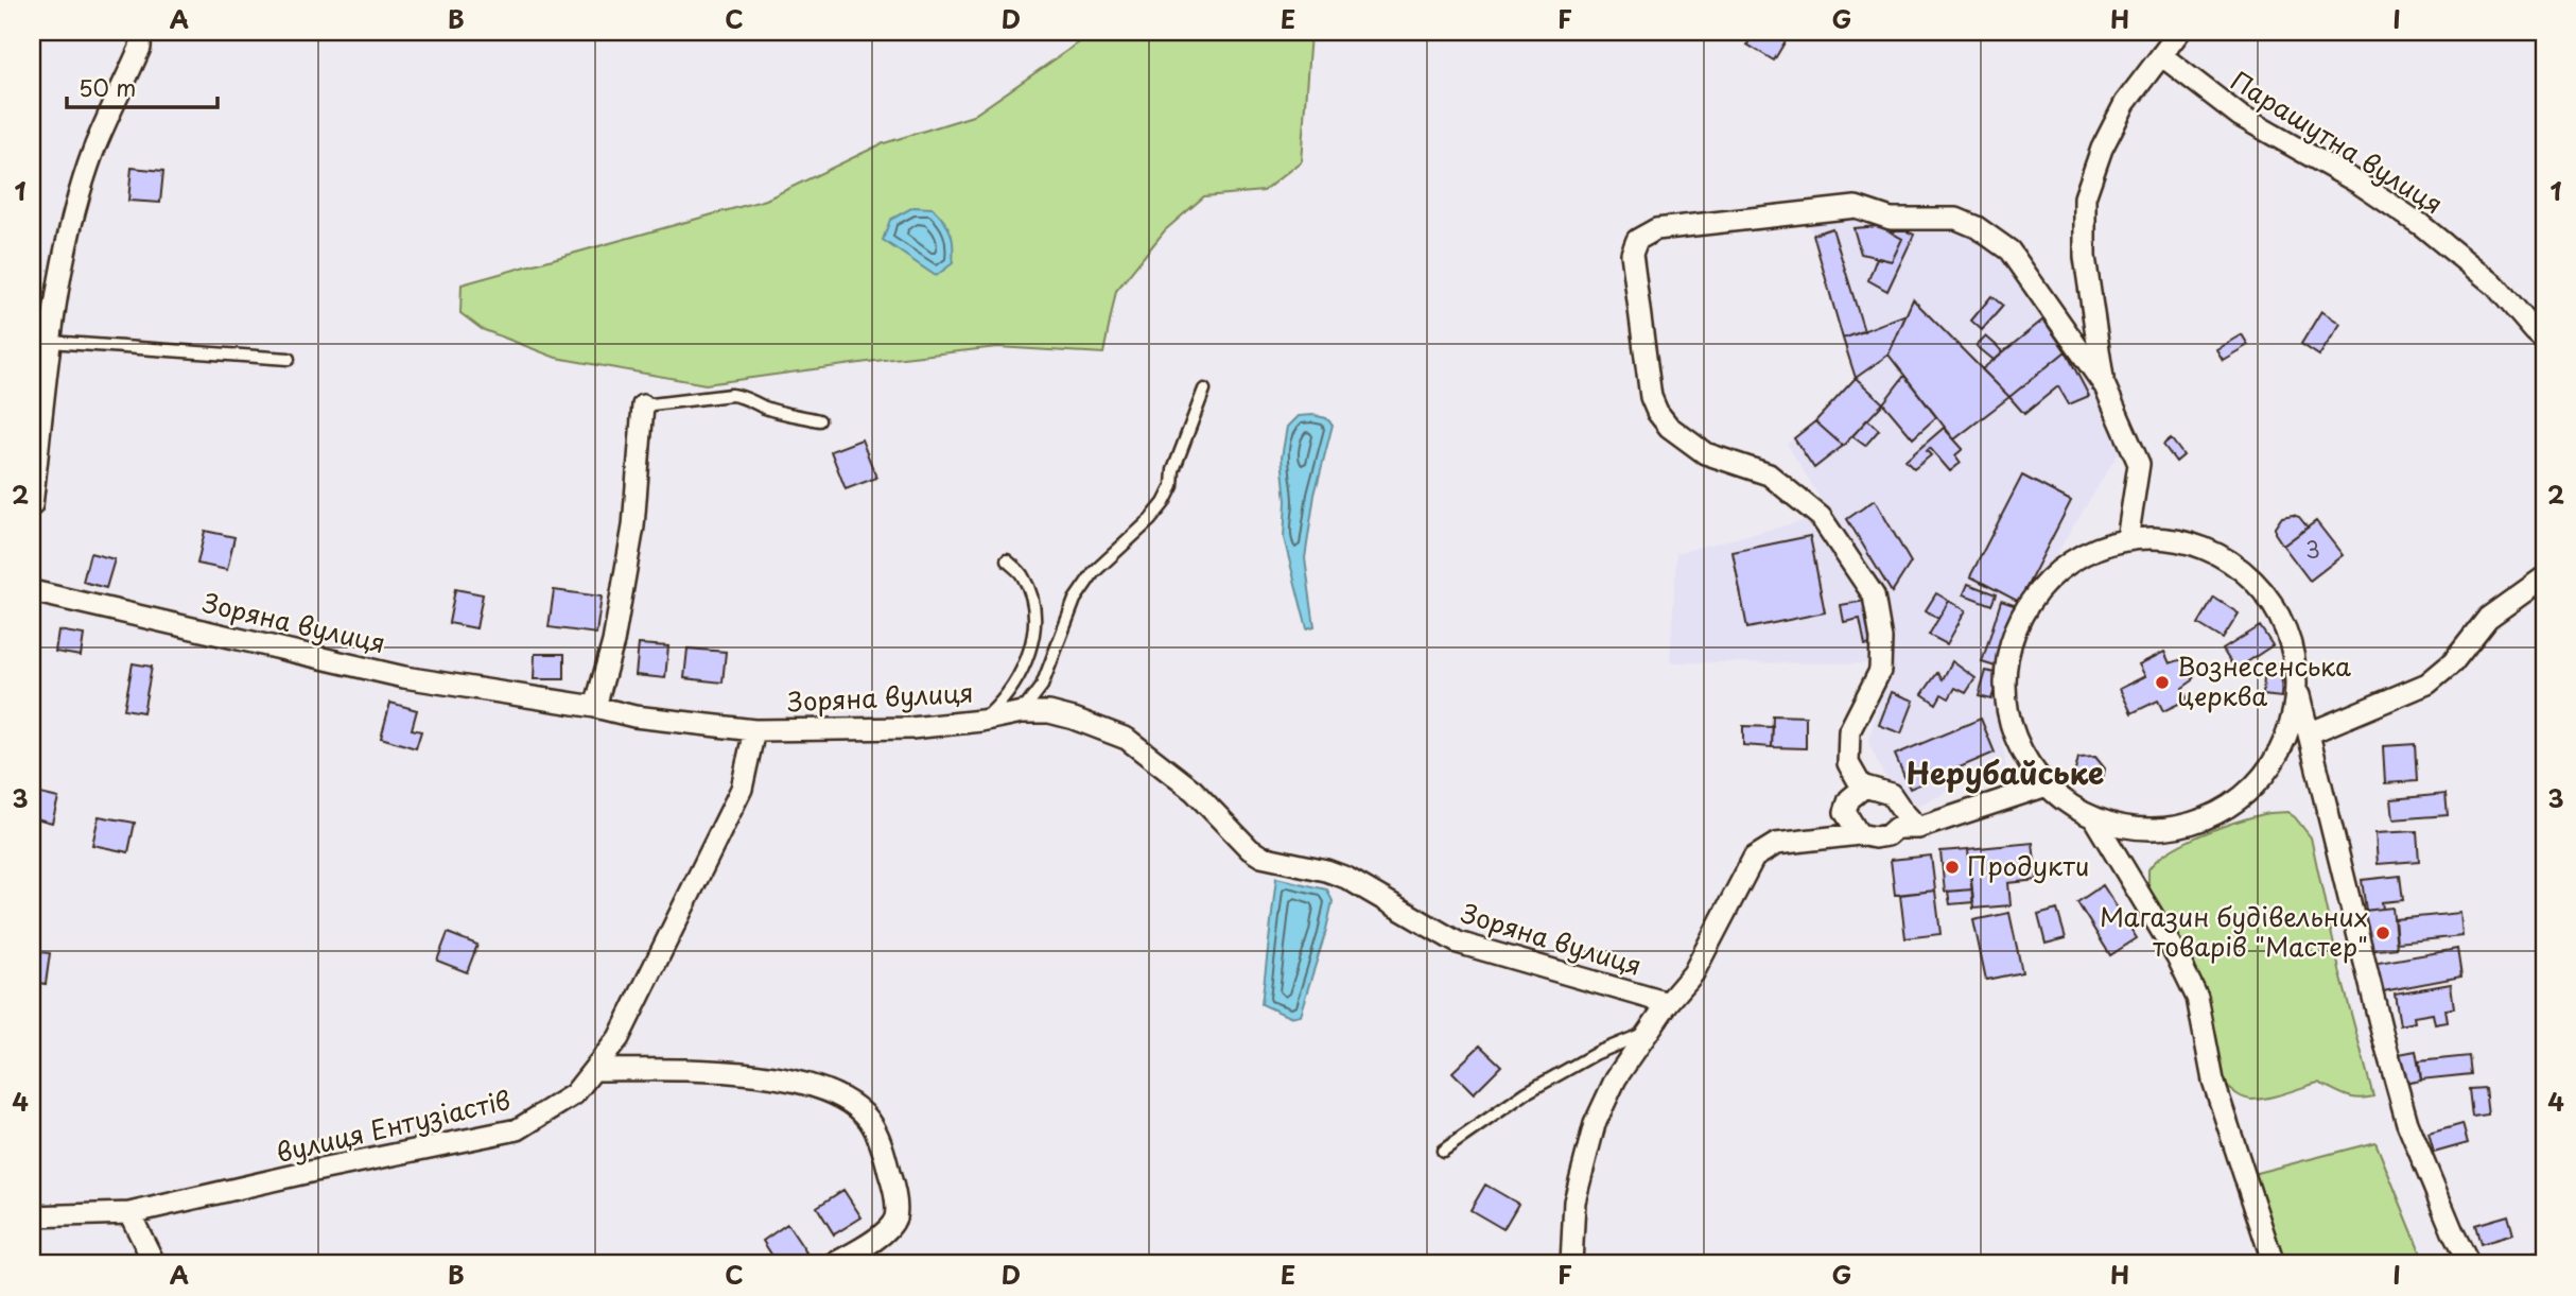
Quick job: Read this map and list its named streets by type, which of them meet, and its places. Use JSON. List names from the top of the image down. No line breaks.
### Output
{"streets":{"street":["Парашутна вулиця","Зоряна вулиця","вулиця Ентузіастів"]},"crossings":[["Зоряна вулиця","вулиця Ентузіастів"]],"districts":["Нерубайське"],"places":["Вознесенська церква","Продукти","Магазин будівельних товарів \"Мастер\""],"house_numbers":["3"],"scale_bar":"50 m","grid":{"columns":["A","B","C","D","E","F","G","H","I"],"rows":["1","2","3","4"]}}
